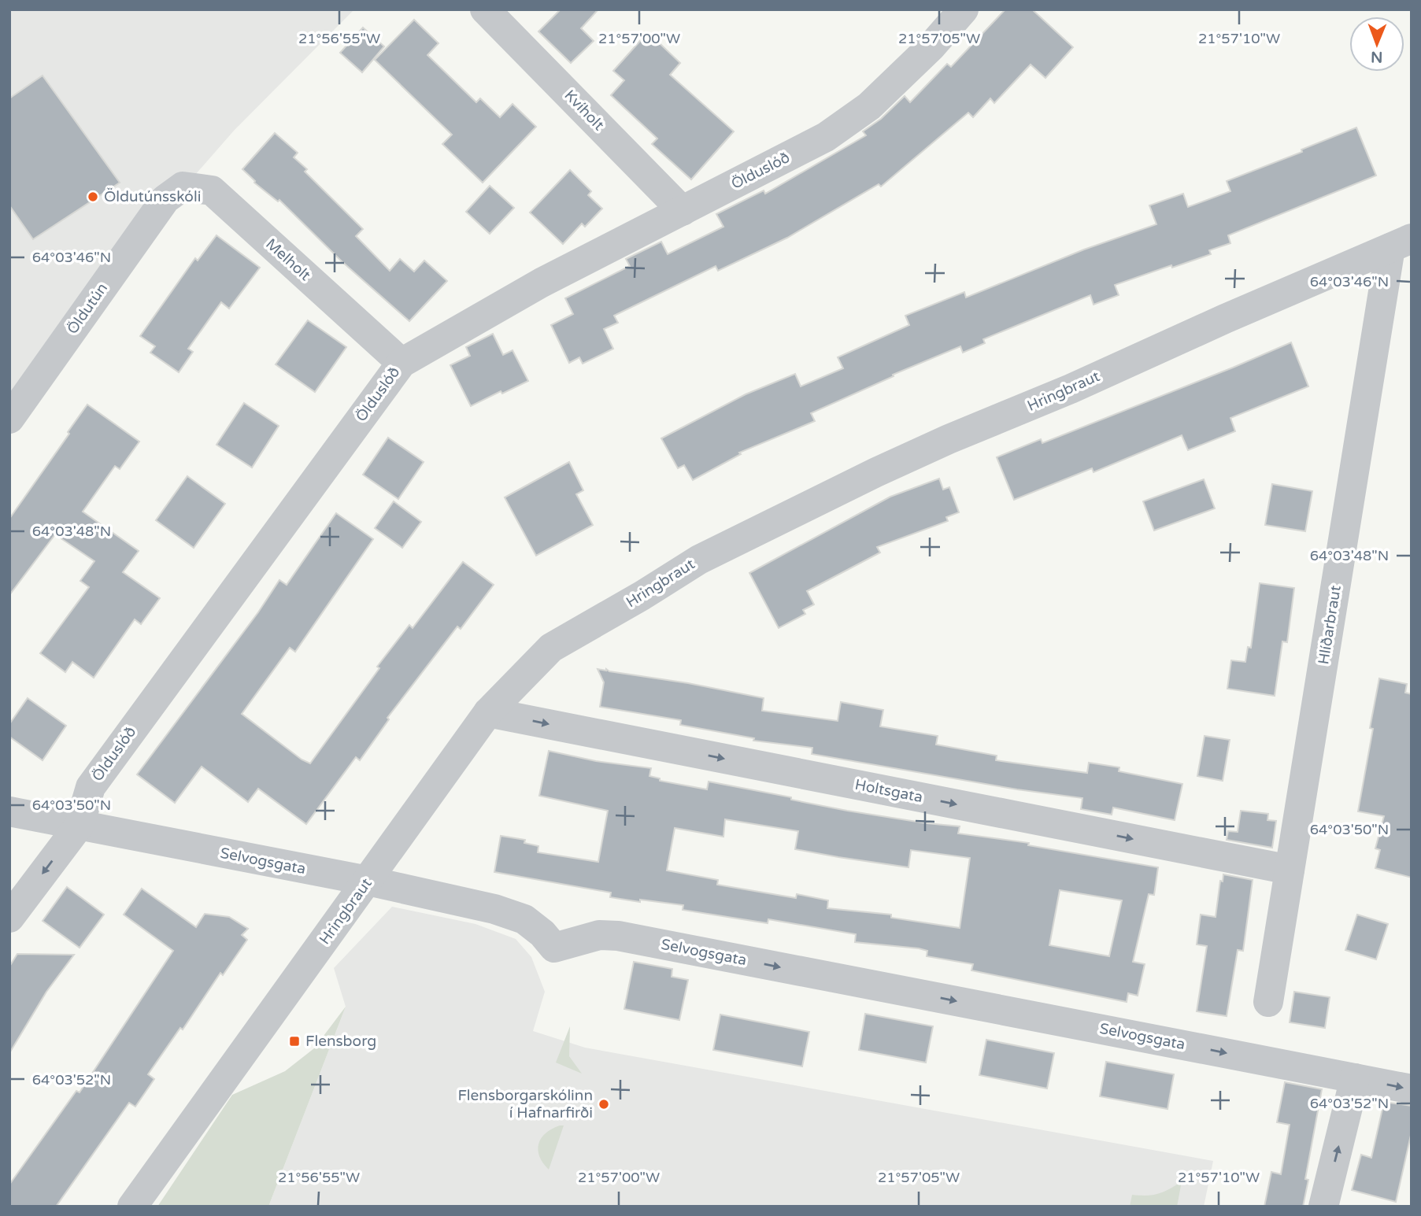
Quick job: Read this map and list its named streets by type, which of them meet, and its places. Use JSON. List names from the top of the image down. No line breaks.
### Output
{"streets":{"street":["Kvíholt","Ölduslóð","Melholt","Öldutún","Hringbraut","Hlíðarbraut","Holtsgata","Selvogsgata"]},"crossings":[["Kvíholt","Ölduslóð"],["Ölduslóð","Melholt"],["Ölduslóð","Selvogsgata"],["Melholt","Öldutún"],["Hringbraut","Hlíðarbraut"],["Hringbraut","Holtsgata"],["Hringbraut","Selvogsgata"],["Hlíðarbraut","Holtsgata"]],"one_way":["Holtsgata","Selvogsgata"],"places":{"other":["Öldutúnsskóli","Flensborgarskólinn í Hafnarfirði"],"transit":["Flensborg"]},"north":"bottom","coordinates":["21°56'55\"W","21°57'00\"W","21°57'05\"W","21°57'10\"W","64°03'46\"N","64°03'48\"N","64°03'50\"N","64°03'52\"N"]}
